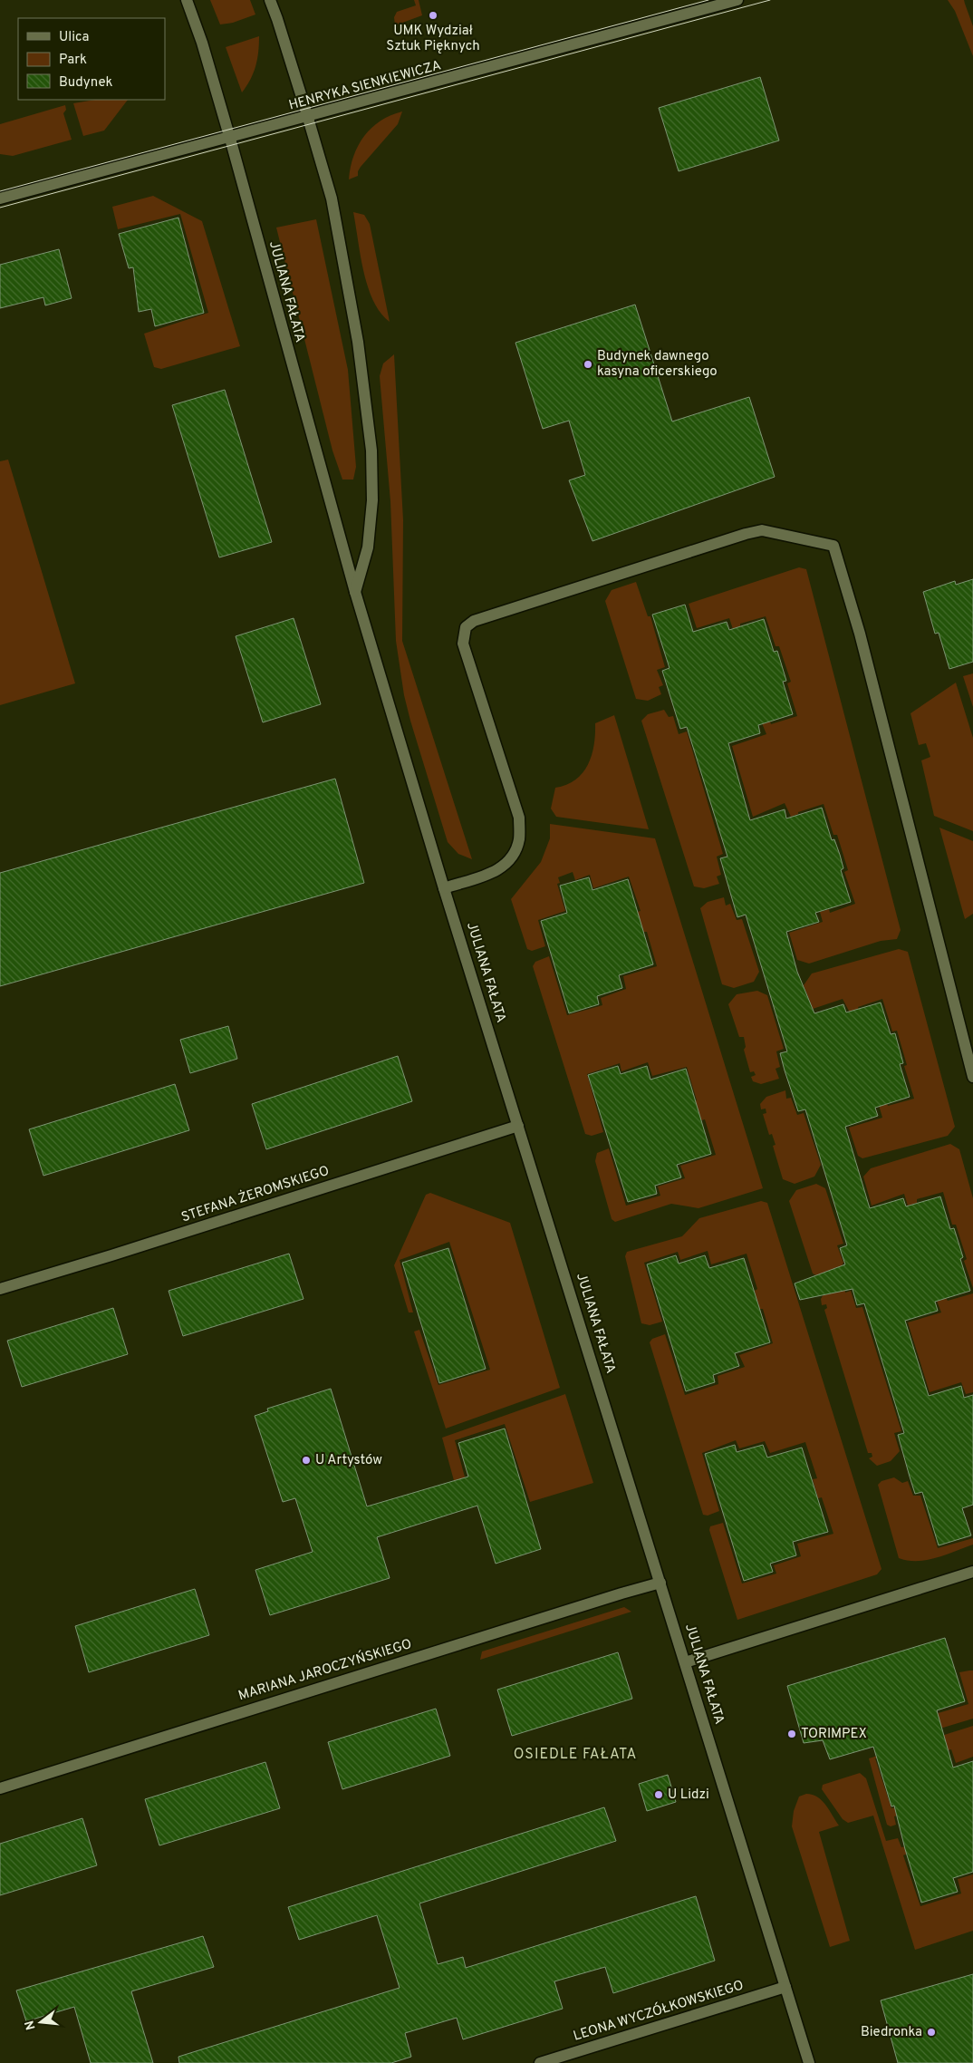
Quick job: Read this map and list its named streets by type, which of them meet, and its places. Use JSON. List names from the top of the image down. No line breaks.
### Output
{"streets":{"street":["HENRYKA SIENKIEWICZA","JULIANA FAŁATA","STEFANA ŻEROMSKIEGO","MARIANA JAROCZYŃSKIEGO","LEONA WYCZÓŁKOWSKIEGO"]},"crossings":[["HENRYKA SIENKIEWICZA","JULIANA FAŁATA"],["JULIANA FAŁATA","STEFANA ŻEROMSKIEGO"],["JULIANA FAŁATA","MARIANA JAROCZYŃSKIEGO"],["JULIANA FAŁATA","LEONA WYCZÓŁKOWSKIEGO"]],"districts":["OSIEDLE FAŁATA"],"places":["UMK Wydział Sztuk Pięknych","Budynek dawnego kasyna oficerskiego","U Artystów","TORIMPEX","U Lidzi","Biedronka"],"legend":["Ulica","Park","Budynek"],"north":"left"}
